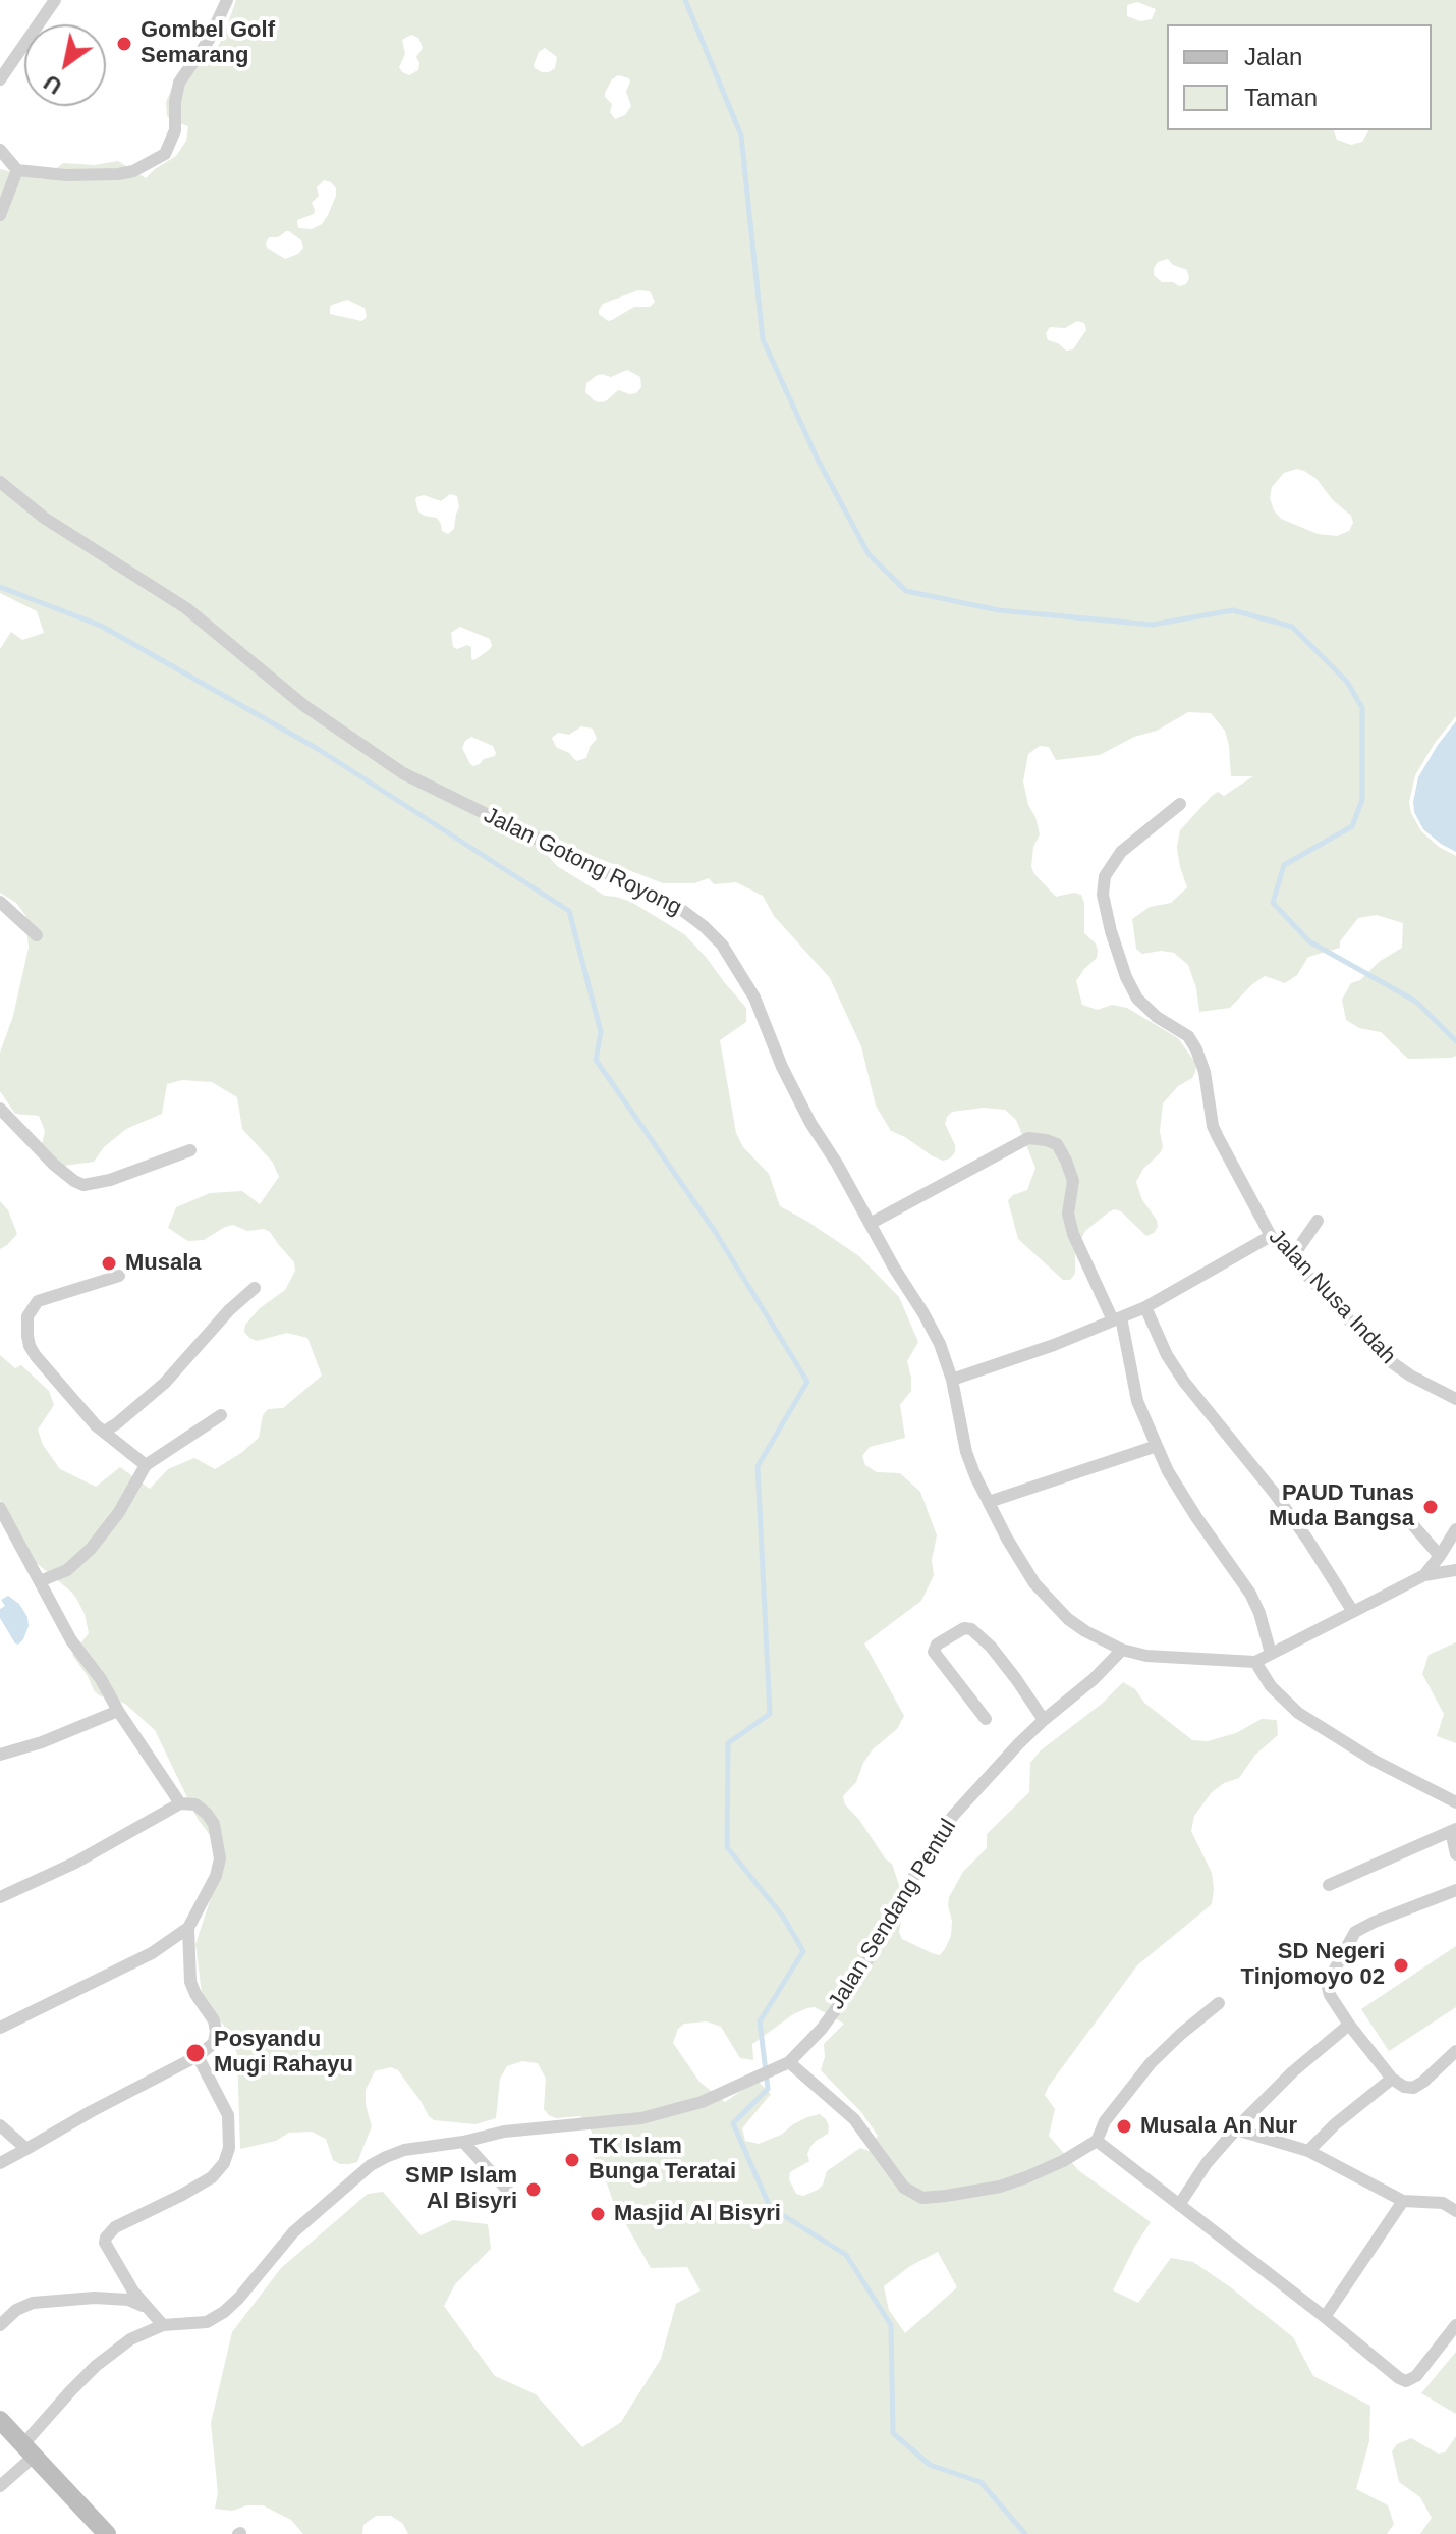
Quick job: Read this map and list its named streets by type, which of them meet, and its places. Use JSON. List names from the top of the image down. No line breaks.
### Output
{"streets":{"street":["Jalan Gotong Royong","Jalan Nusa Indah","Jalan Sendang Pentul"]},"crossings":[["Jalan Gotong Royong","Jalan Sendang Pentul"]],"places":["Gombel Golf Semarang","Musala","PAUD Tunas Muda Bangsa","SD Negeri Tinjomoyo 02","Posyandu Mugi Rahayu","Musala An Nur","TK Islam Bunga Teratai","SMP Islam Al Bisyri","Masjid Al Bisyri"],"legend":["Jalan","Taman"],"north":"bottom left"}
